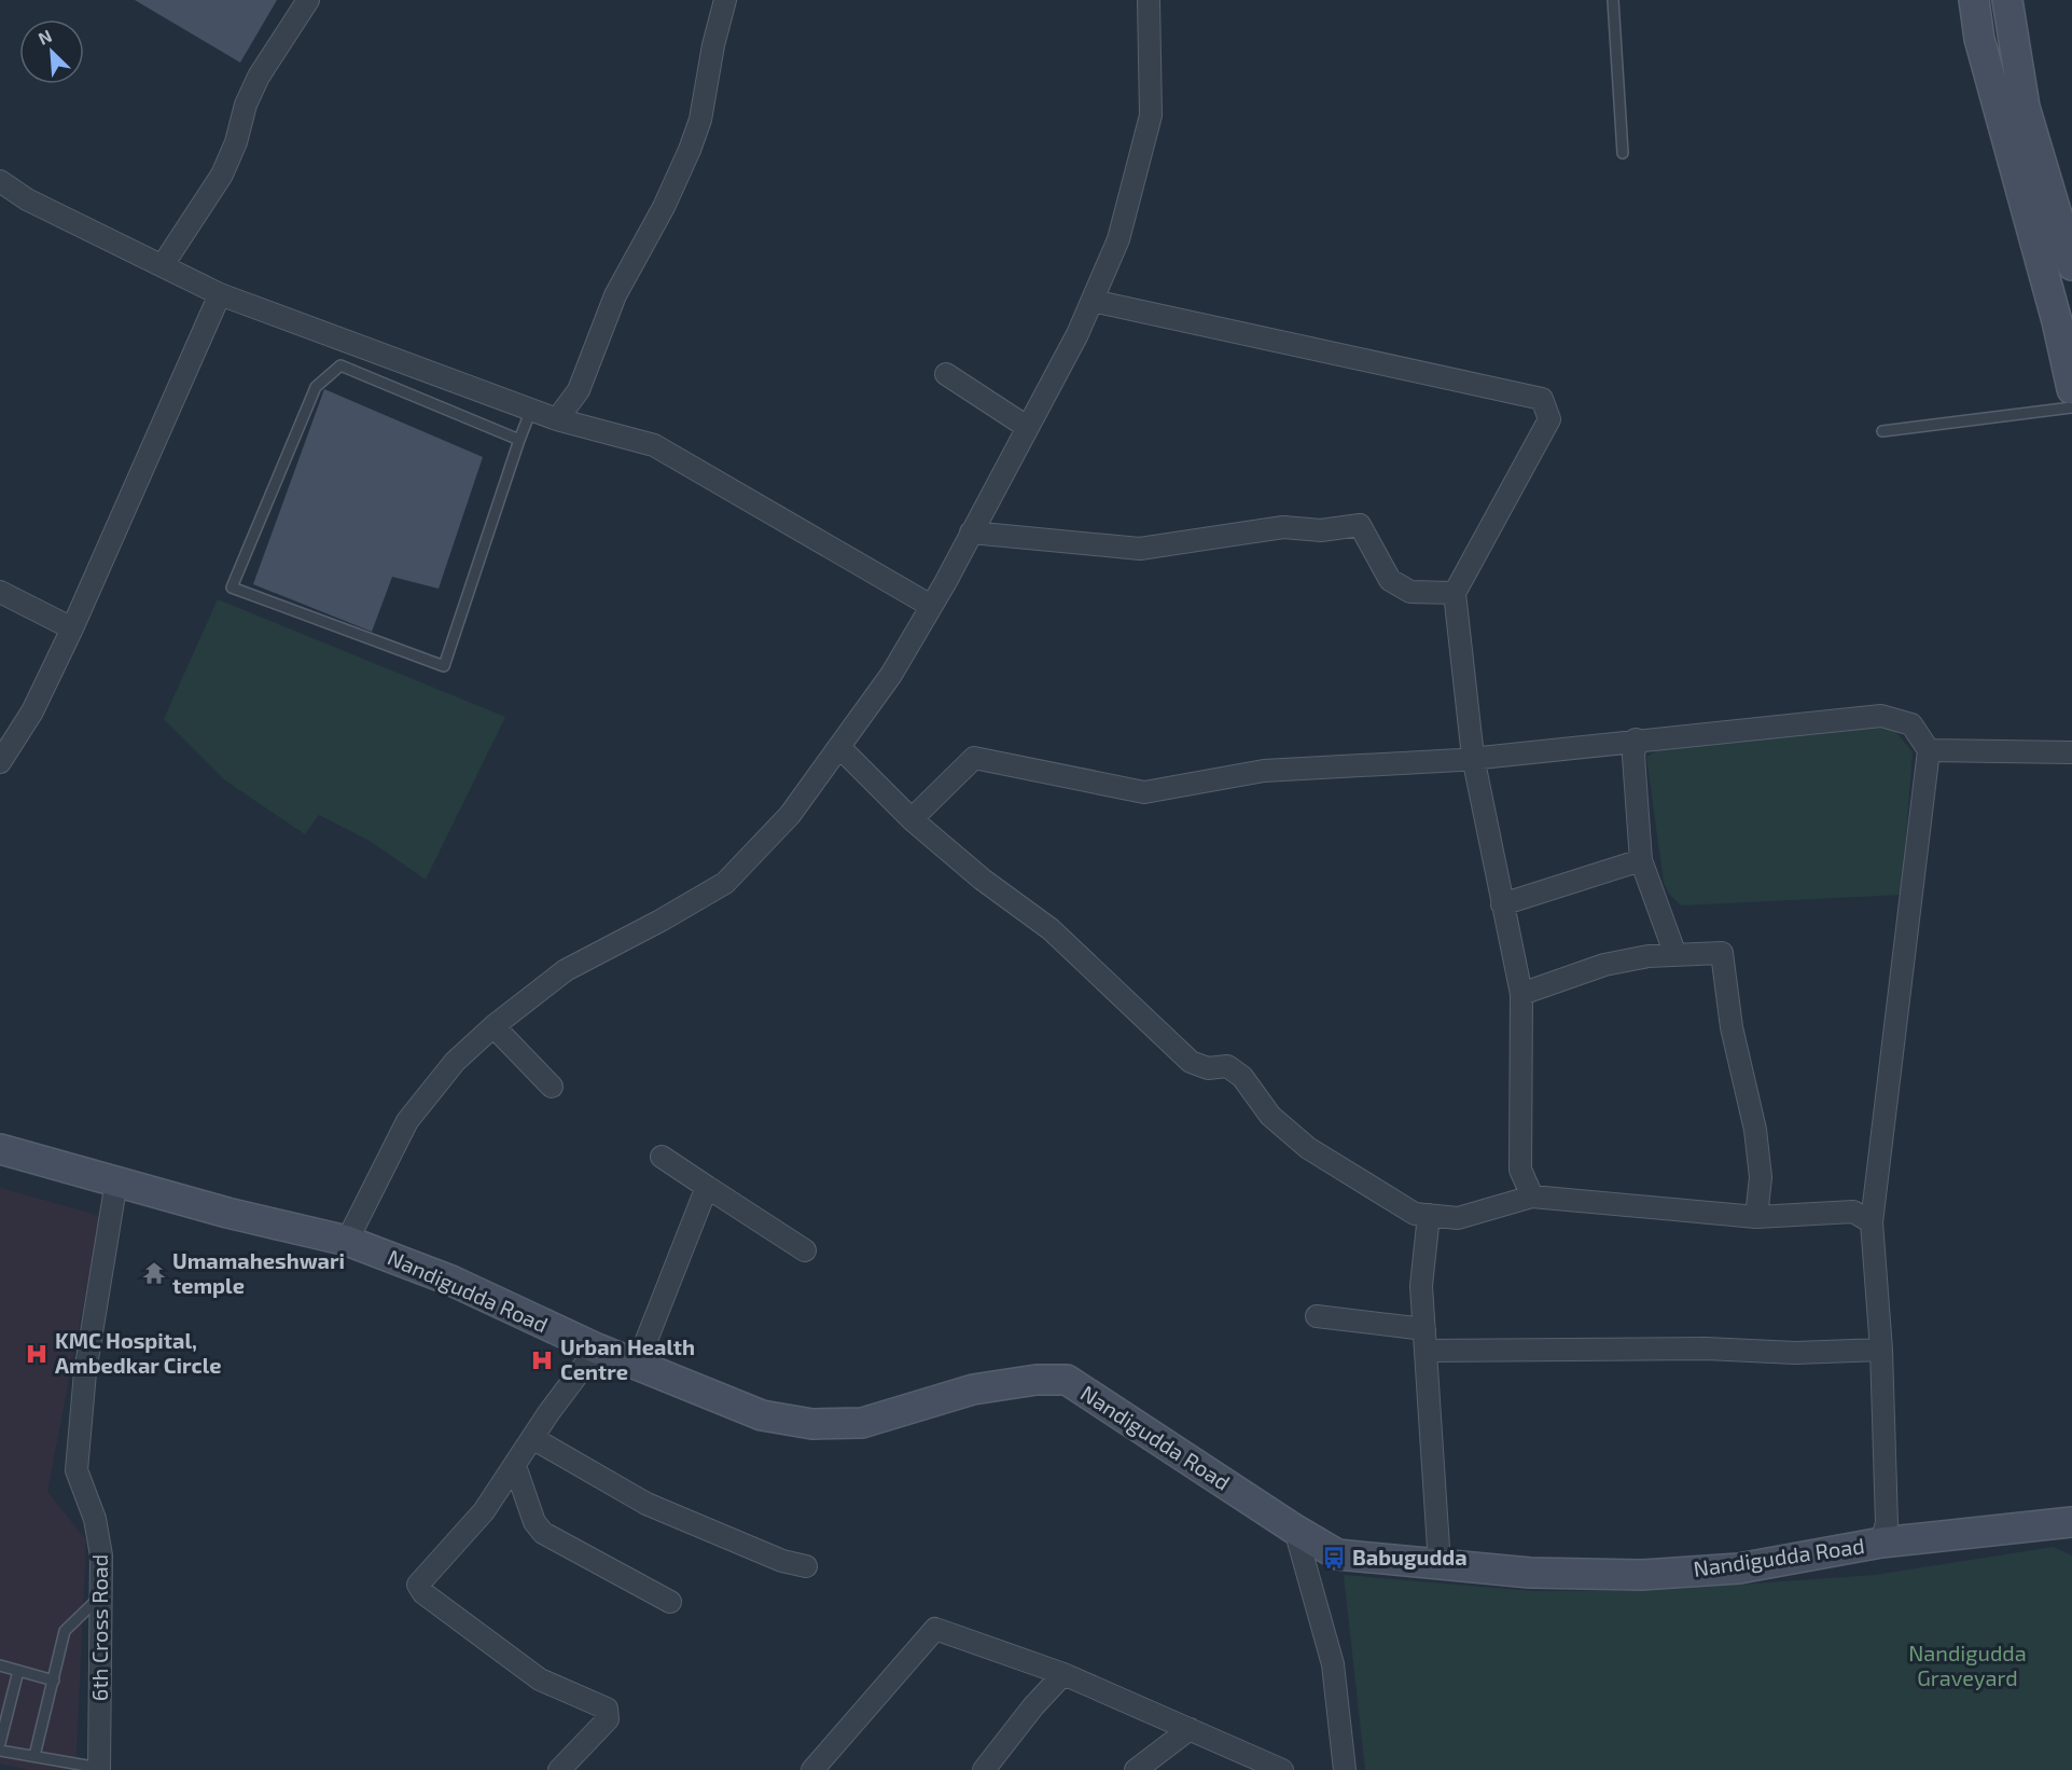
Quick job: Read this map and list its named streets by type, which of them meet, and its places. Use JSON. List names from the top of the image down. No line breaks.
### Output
{"streets":{"street":["Nandigudda Road","6th Cross Road"]},"crossings":[["Nandigudda Road","6th Cross Road"]],"parks":["Nandigudda Graveyard"],"places":{"temple":["Umamaheshwari temple"],"hospital":["KMC Hospital, Ambedkar Circle","Urban Health Centre"],"bus stop":["Babugudda"]},"north":"top left"}
